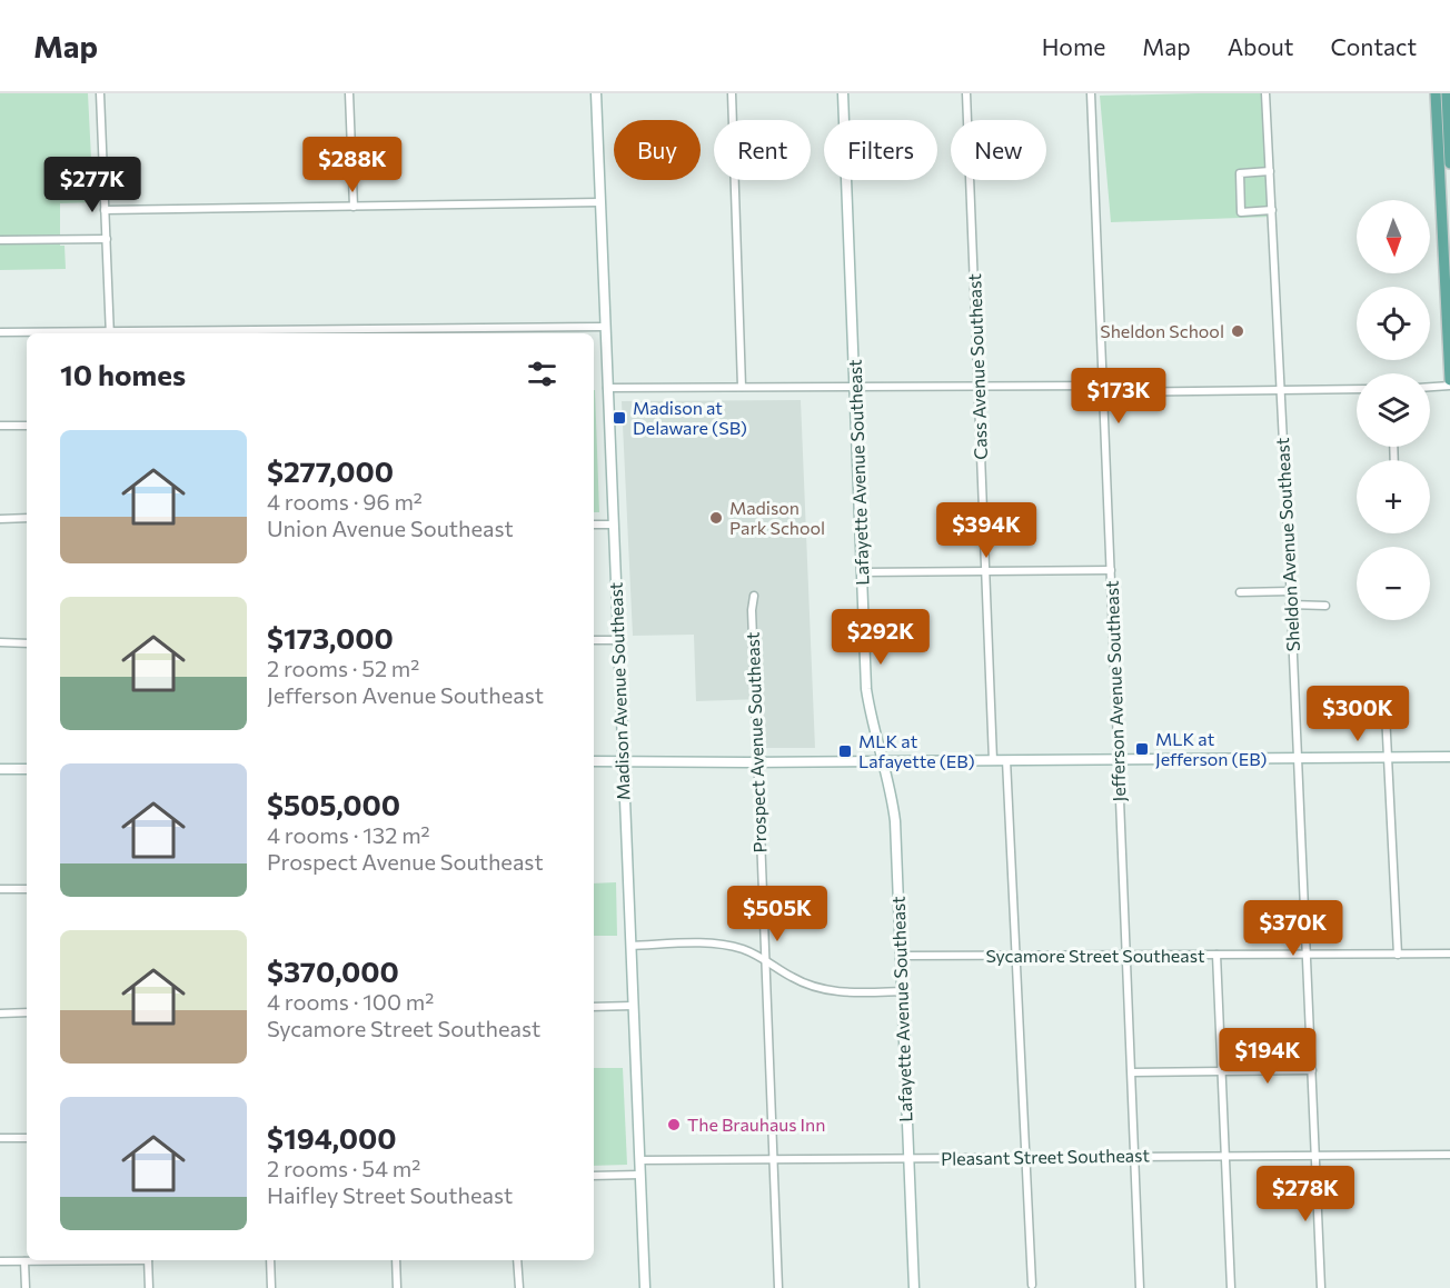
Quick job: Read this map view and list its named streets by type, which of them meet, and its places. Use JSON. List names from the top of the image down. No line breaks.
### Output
{"streets":{"street":["Cass Avenue Southeast","Lafayette Avenue Southeast","Sheldon Avenue Southeast","Madison Avenue Southeast","Jefferson Avenue Southeast","Prospect Avenue Southeast","Sycamore Street Southeast","Pleasant Street Southeast"]},"crossings":[["Lafayette Avenue Southeast","Sycamore Street Southeast"],["Lafayette Avenue Southeast","Pleasant Street Southeast"],["Sheldon Avenue Southeast","Sycamore Street Southeast"],["Sheldon Avenue Southeast","Pleasant Street Southeast"],["Madison Avenue Southeast","Pleasant Street Southeast"],["Jefferson Avenue Southeast","Sycamore Street Southeast"],["Jefferson Avenue Southeast","Pleasant Street Southeast"],["Prospect Avenue Southeast","Pleasant Street Southeast"]],"places":{"other":["Sheldon School","Madison Park School","The Brauhaus Inn"],"transit":["Madison at Delaware (SB)","MLK at Jefferson (EB)","MLK at Lafayette (EB)"]},"north":"bottom","page":{"header":"Map","nav":["Home","Map","About","Contact"],"chip":["Buy","Rent","Filters","New"],"price":["$288K","$277K","$173K","$394K","$292K","$300K","$505K","$370K","$194K","$278K"],"map_buttons":["+","−"],"heading":"10 homes","list":[{"name":"$277,000","note":"4 rooms · 96 m² · Union Avenue Southeast"},{"name":"$173,000","note":"2 rooms · 52 m² · Jefferson Avenue Southeast"},{"name":"$505,000","note":"4 rooms · 132 m² · Prospect Avenue Southeast"},{"name":"$370,000","note":"4 rooms · 100 m² · Sycamore Street Southeast"},{"name":"$194,000","note":"2 rooms · 54 m² · Haifley Street Southeast"}]}}
